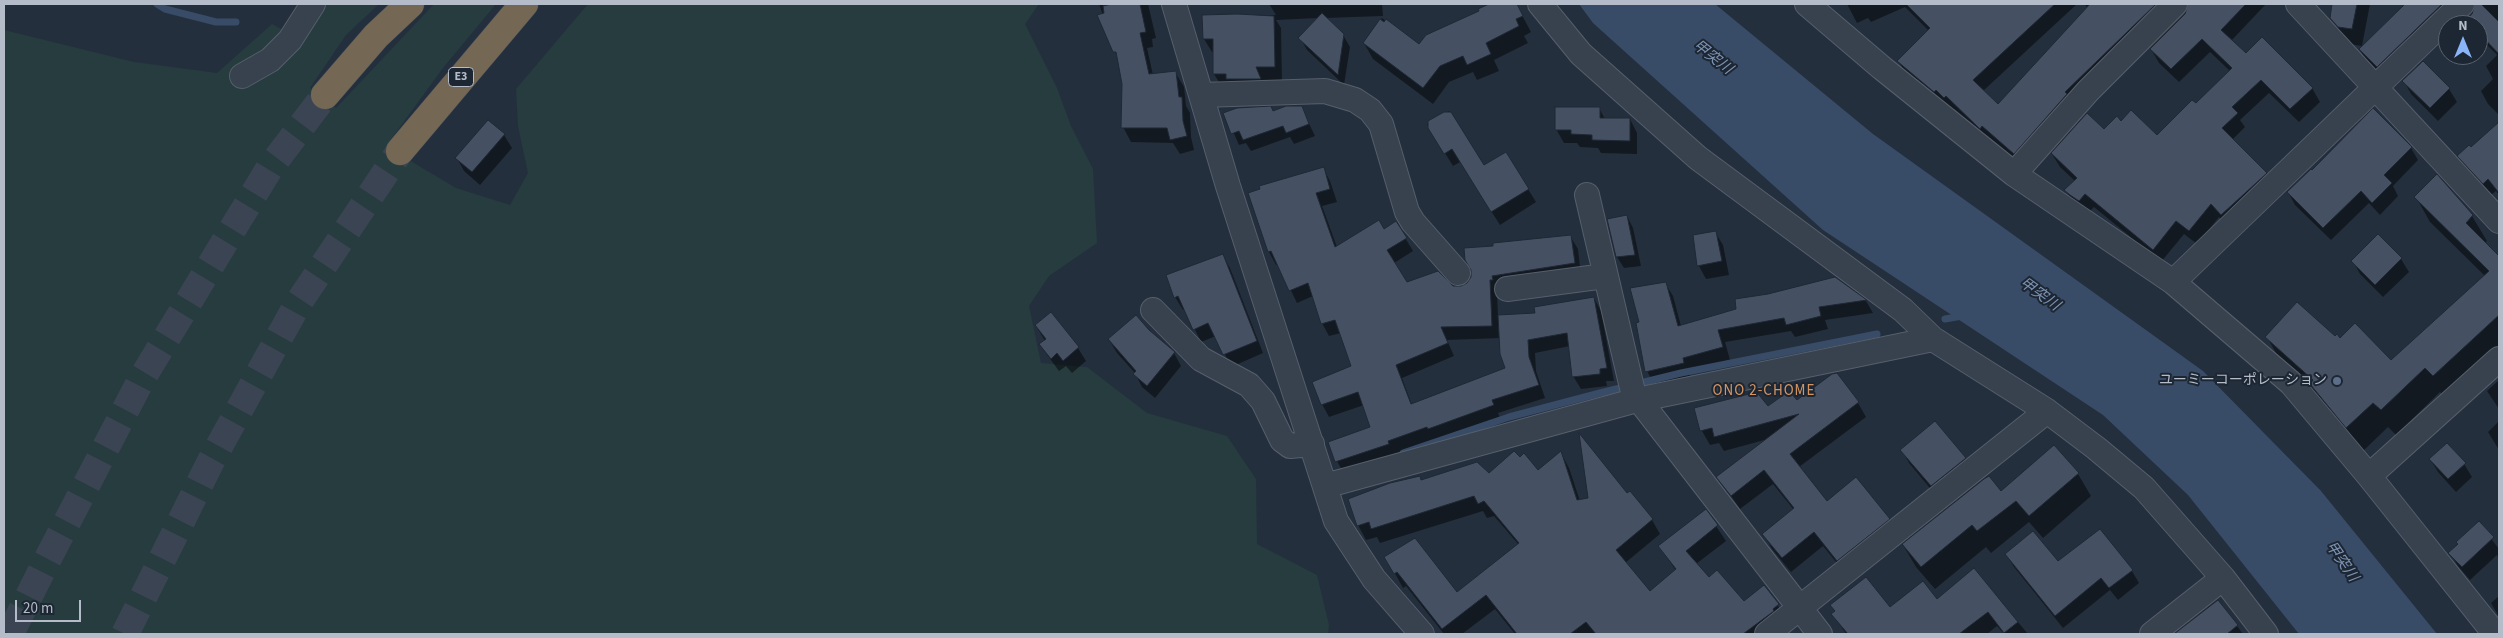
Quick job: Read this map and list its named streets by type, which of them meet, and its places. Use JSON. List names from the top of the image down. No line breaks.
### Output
{"streets":{"highway":["E3"]},"districts":["ONO 2-CHOME"],"water":["甲突川"],"places":["ユーミーコーポレーション"],"scale_bar":"20 m","north":"top"}
